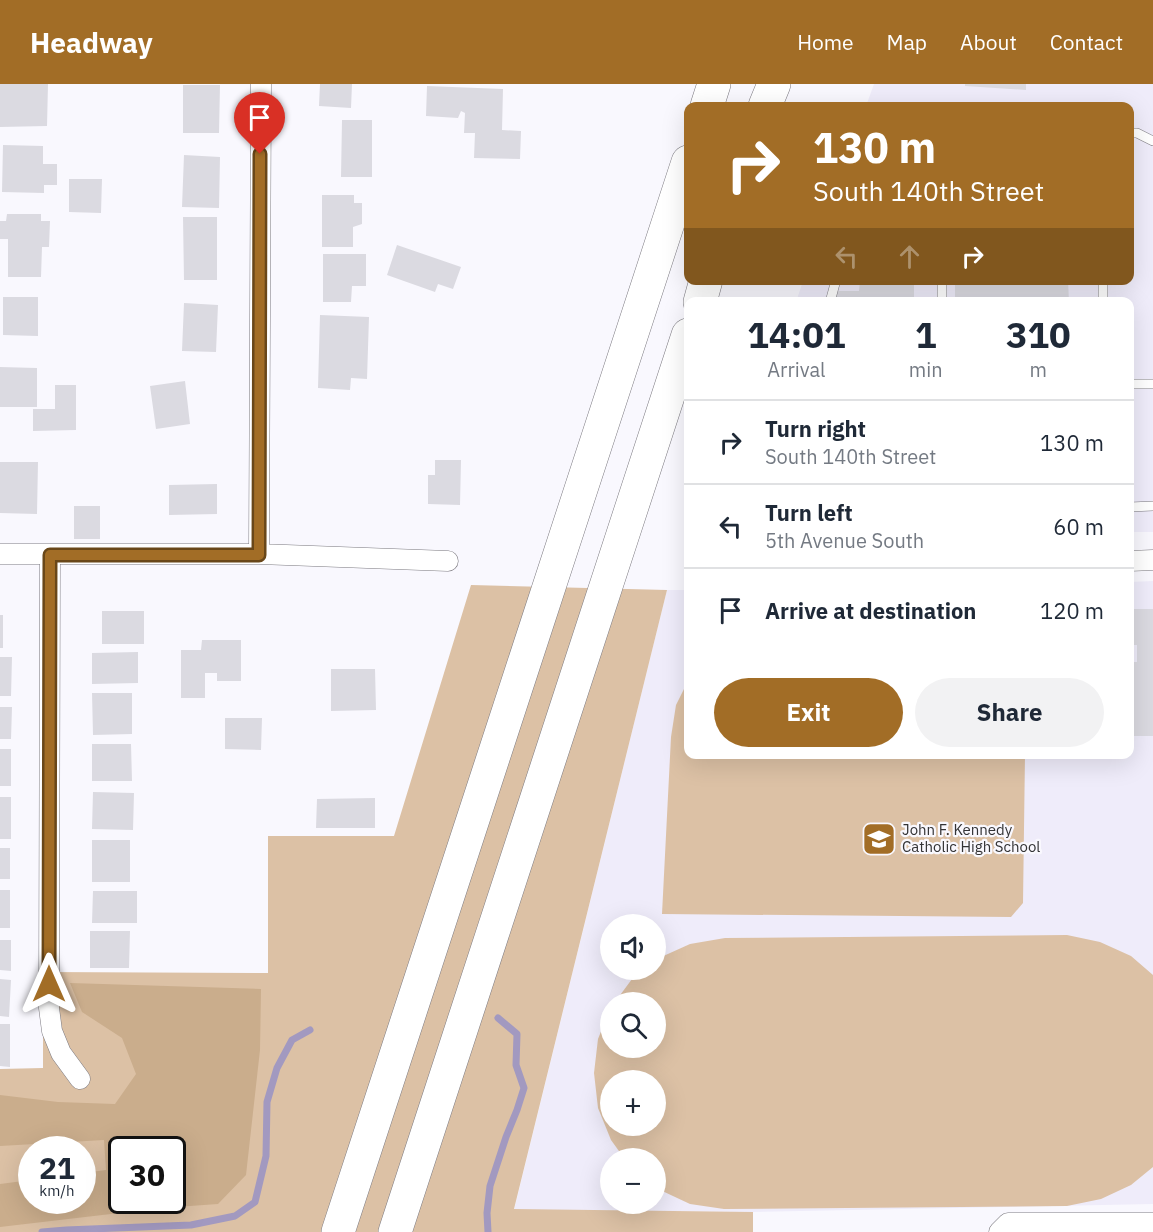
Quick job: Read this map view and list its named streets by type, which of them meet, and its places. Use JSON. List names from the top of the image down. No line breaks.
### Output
{"places":{"school or university":["John F. Kennedy Catholic High School"]},"page":{"header":"Headway","nav":["Home","Map","About","Contact"],"turn":["130 m","South 140th Street"],"eta":["14:01","Arrival","1","min","310","m"],"list":[{"name":"Turn right","note":"South 140th Street","value":"130 m"},{"name":"Turn left","note":"5th Avenue South","value":"60 m"},{"name":"Arrive at destination","value":"120 m"}],"buttons":["Exit","Share"],"map_buttons":["+","−"],"speed":"21 km/h","limit":"30"}}
